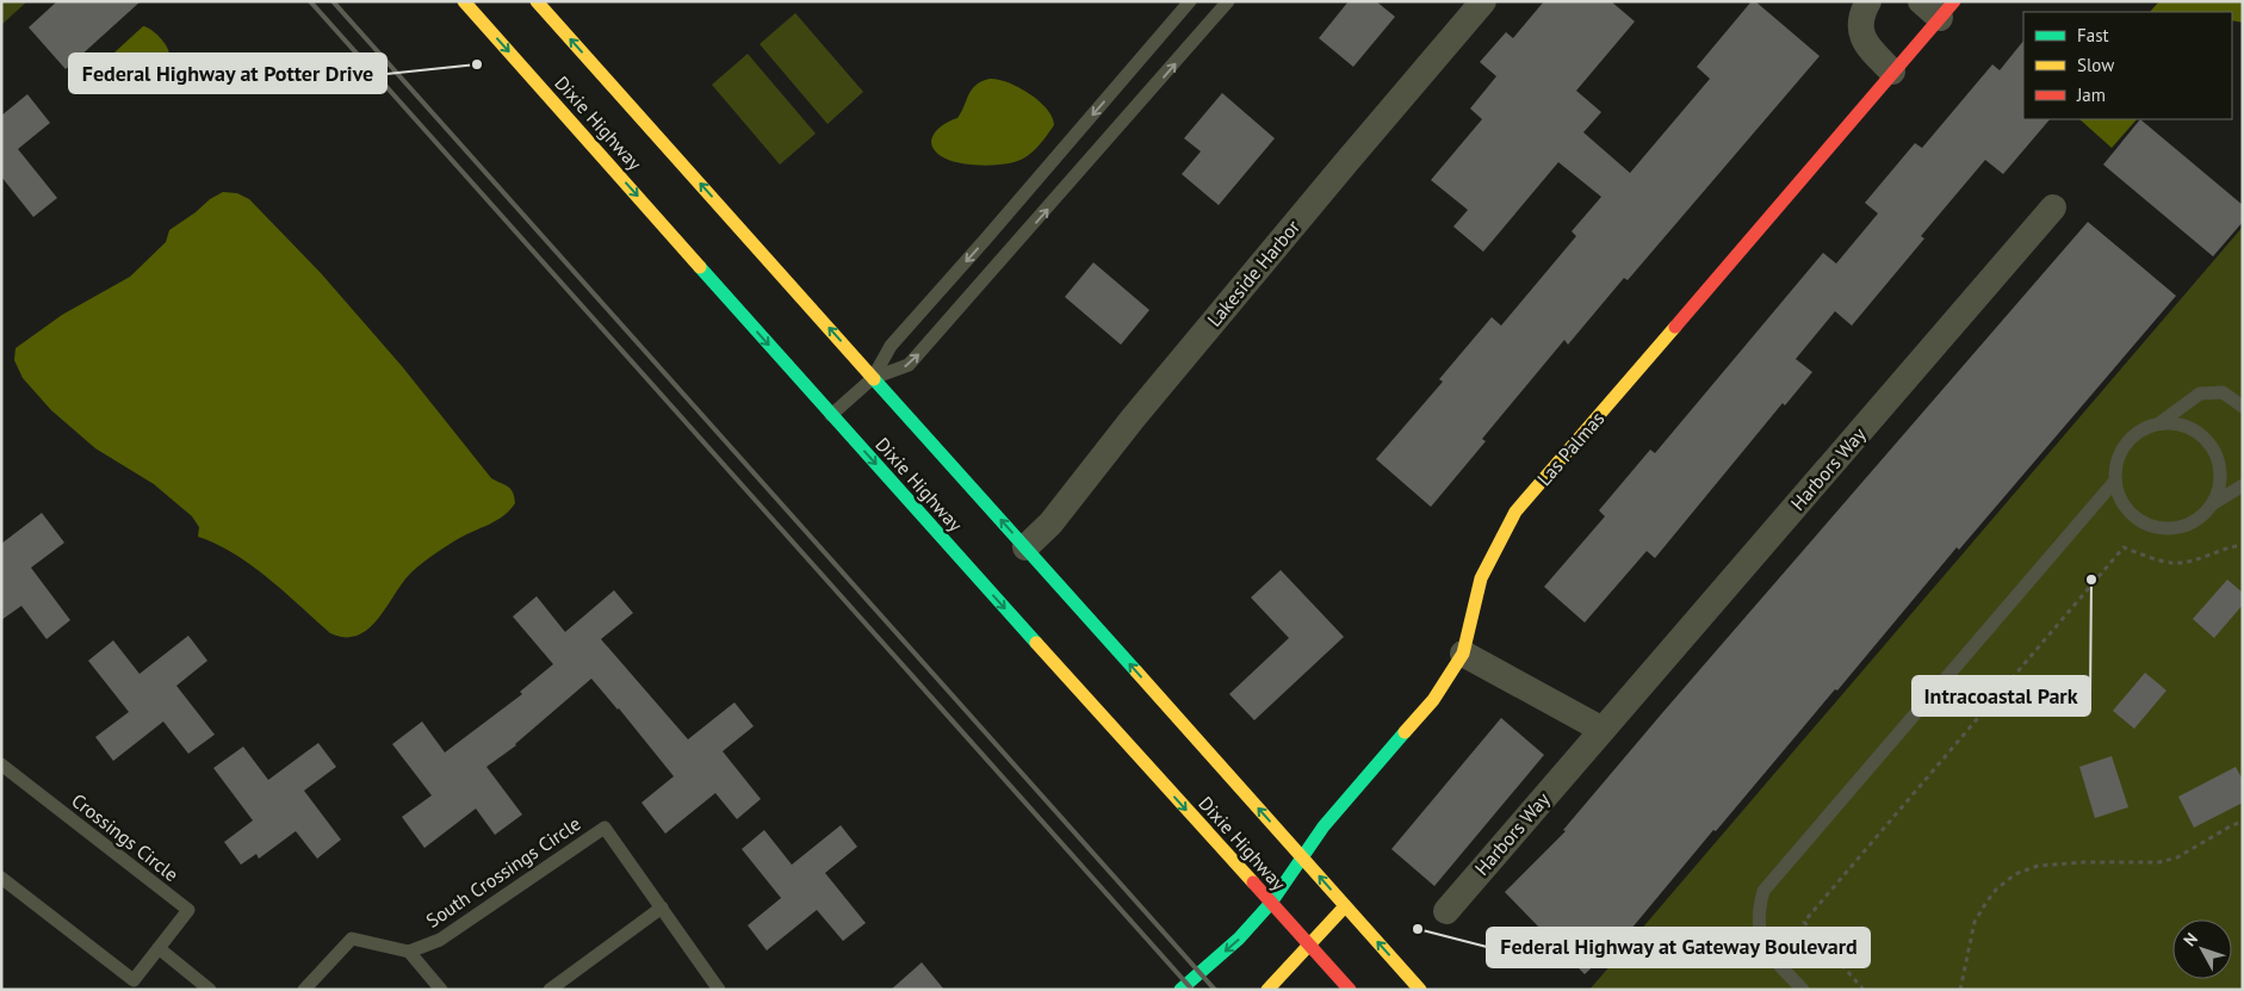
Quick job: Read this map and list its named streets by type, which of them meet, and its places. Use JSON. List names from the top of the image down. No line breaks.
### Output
{"streets":{"main road":["Dixie Highway","Las Palmas"],"street":["Lakeside Harbor","Harbors Way"],"lane":["Crossings Circle","South Crossings Circle"]},"crossings":[["Dixie Highway","Lakeside Harbor"],["Dixie Highway","Las Palmas"]],"places":["Federal Highway at Potter Drive","Intracoastal Park","Federal Highway at Gateway Boulevard"],"legend":["Fast","Slow","Jam"],"north":"top left"}
